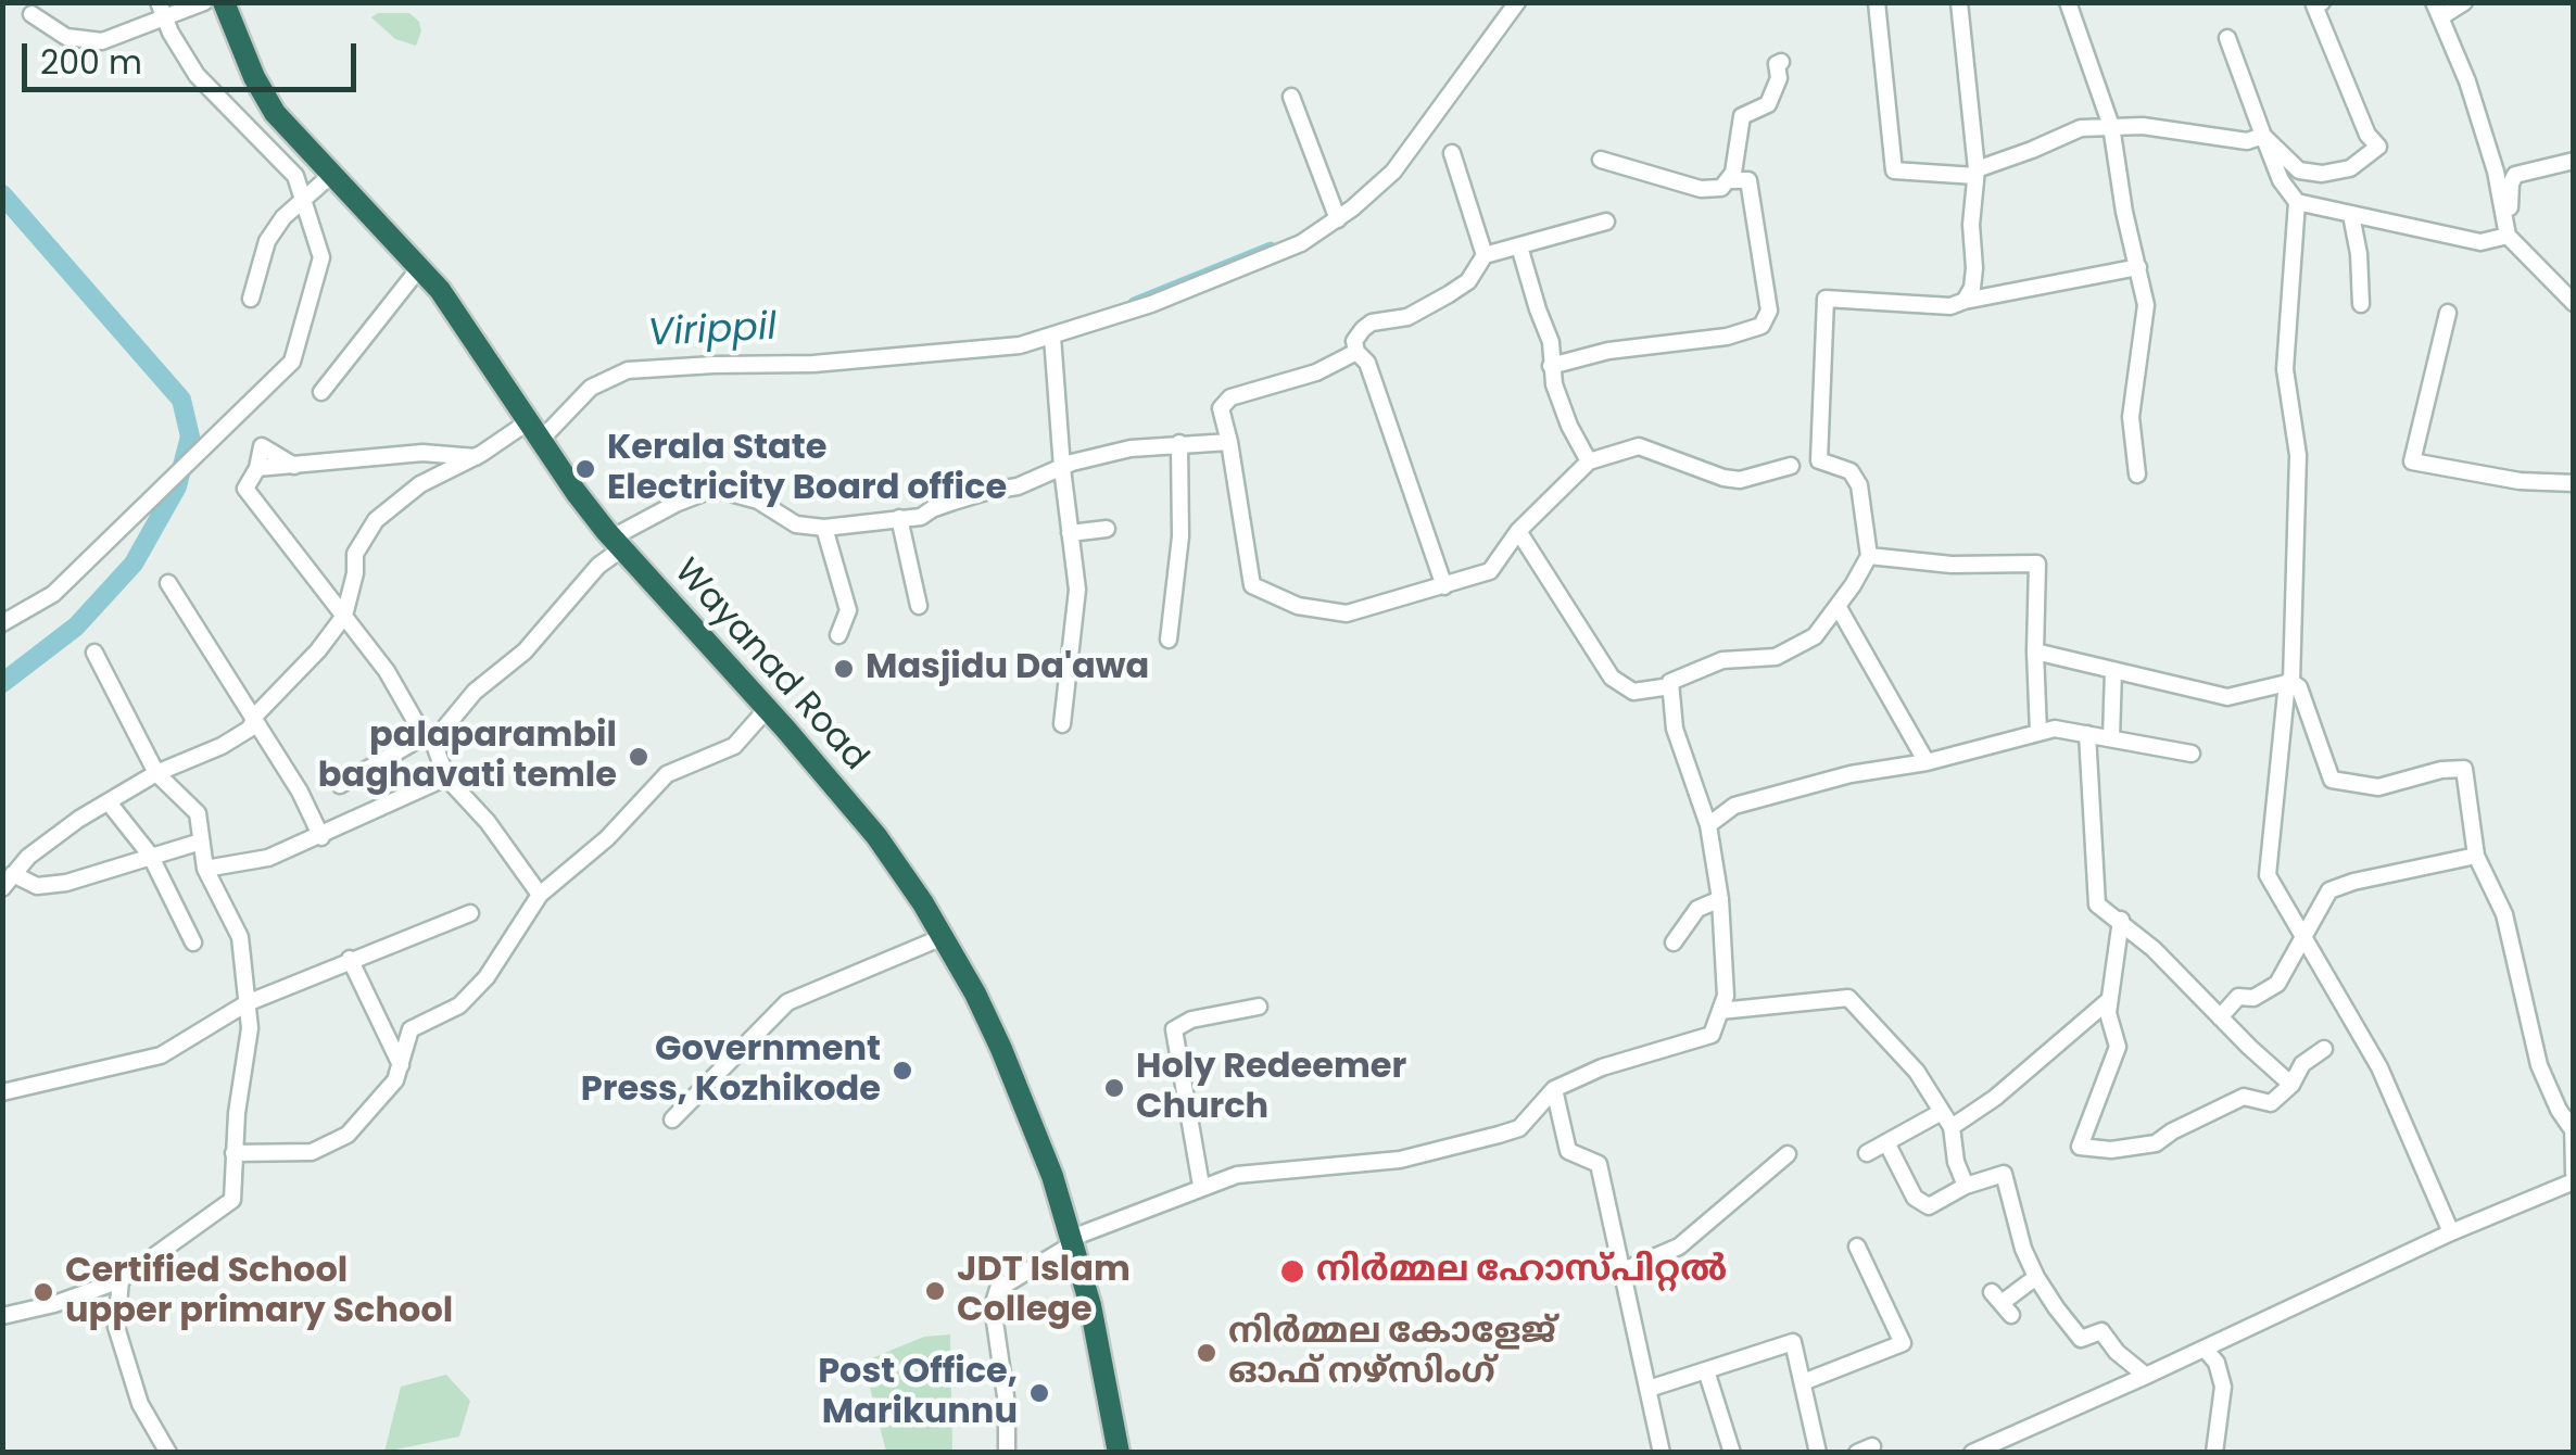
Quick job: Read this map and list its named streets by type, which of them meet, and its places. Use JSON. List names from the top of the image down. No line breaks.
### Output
{"streets":{"highway":["Wayanad Road"]},"water":["Virippil"],"places":["Kerala State Electricity Board office","Masjidu Da'awa","palaparambil baghavati temle","Government Press, Kozhikode","Holy Redeemer Church","നിർമ്മല ഹോസ്പിറ്റൽ","JDT Islam College","Certified School upper primary School","നിർമ്മല കോളേജ് ഓഫ് നഴ്സിംഗ്","Post Office, Marikunnu"],"scale_bar":"200 m"}
